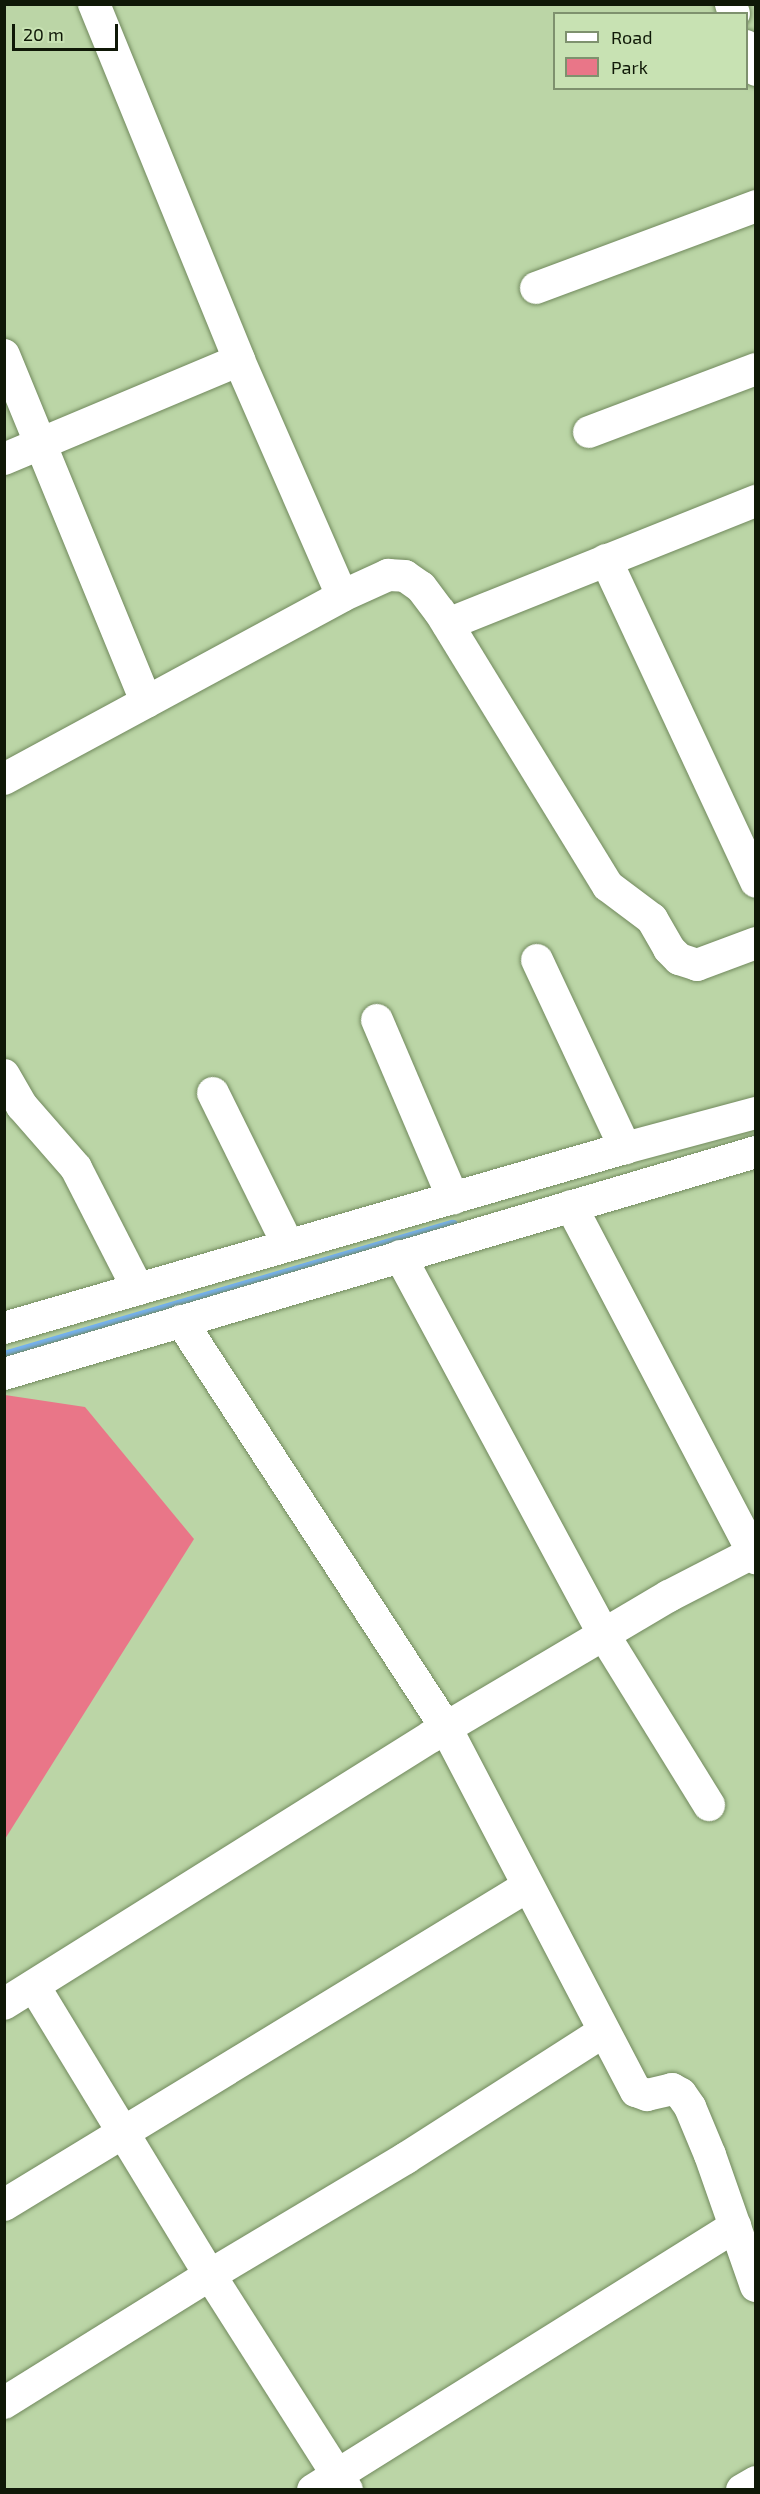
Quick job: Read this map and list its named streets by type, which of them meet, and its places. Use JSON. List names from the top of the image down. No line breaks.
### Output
{"legend":["Road","Park"],"scale_bar":"20 m"}
